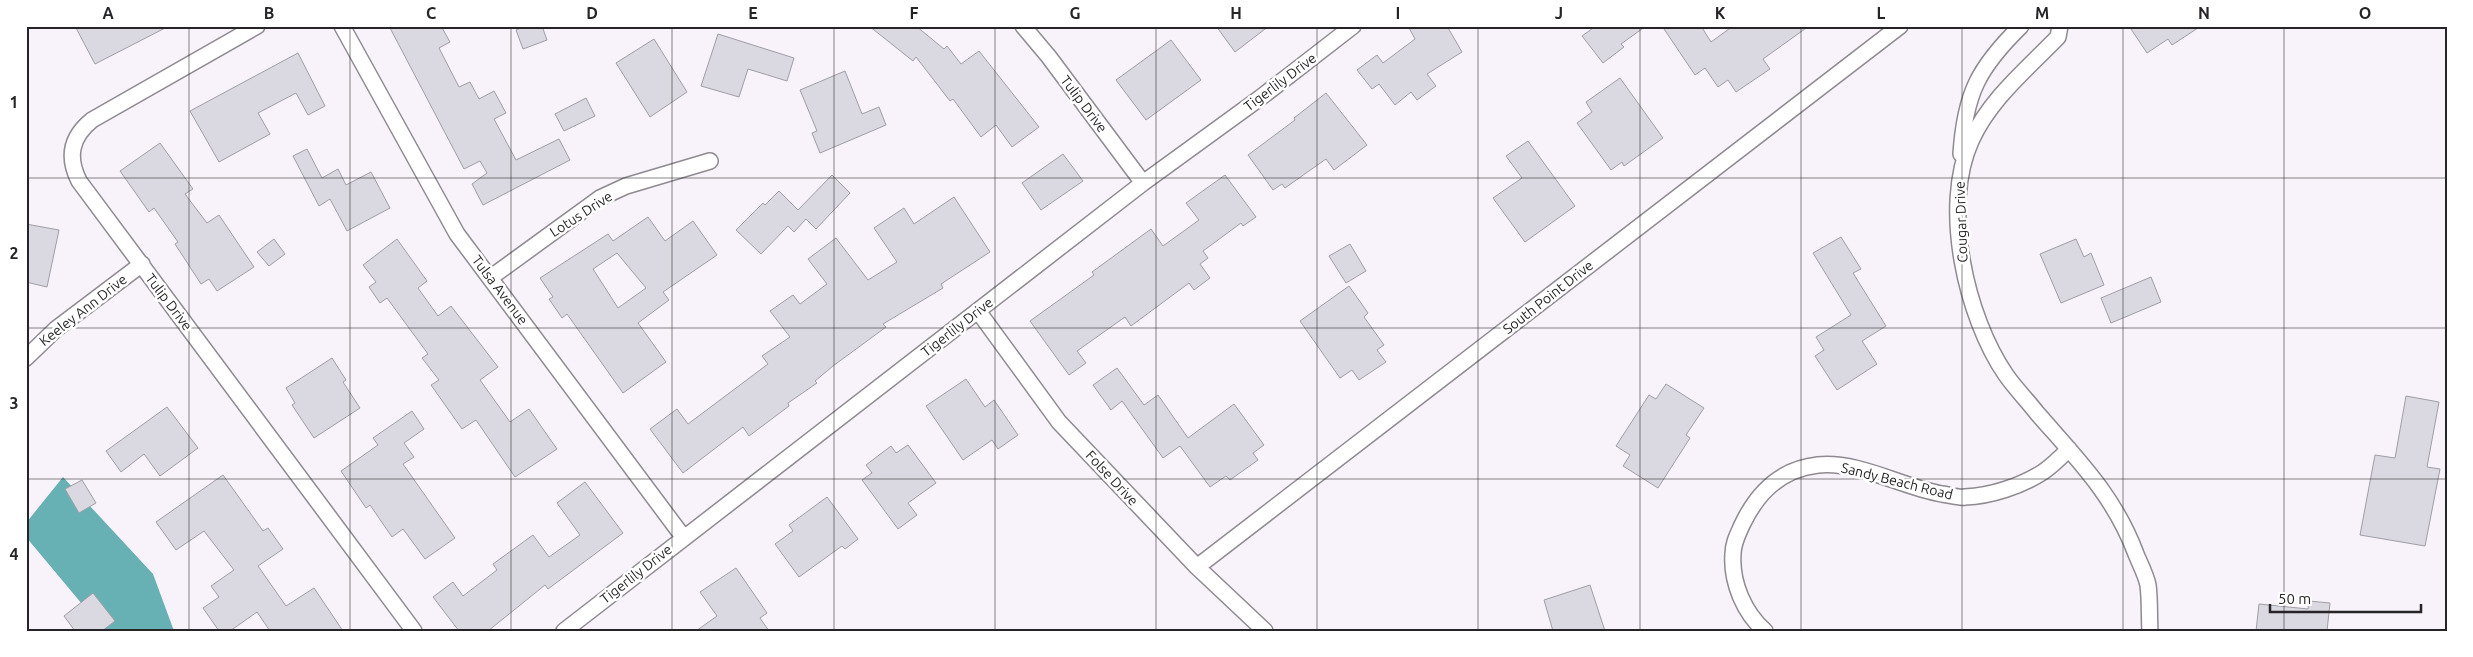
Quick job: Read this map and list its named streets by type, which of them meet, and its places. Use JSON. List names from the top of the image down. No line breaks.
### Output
{"streets":{"street":["Tigerlily Drive","Tulip Drive","Lotus Drive","Cougar Drive","Tulsa Avenue","South Point Drive","Keeley Ann Drive","Folse Drive","Sandy Beach Road"]},"crossings":[["Tigerlily Drive","Tulip Drive"],["Tigerlily Drive","Tulsa Avenue"],["Tigerlily Drive","Folse Drive"],["Tulip Drive","Keeley Ann Drive"],["Lotus Drive","Tulsa Avenue"],["Cougar Drive","Sandy Beach Road"],["South Point Drive","Folse Drive"]],"scale_bar":"50 m","grid":{"columns":["A","B","C","D","E","F","G","H","I","J","K","L","M","N","O"],"rows":["1","2","3","4"]}}
